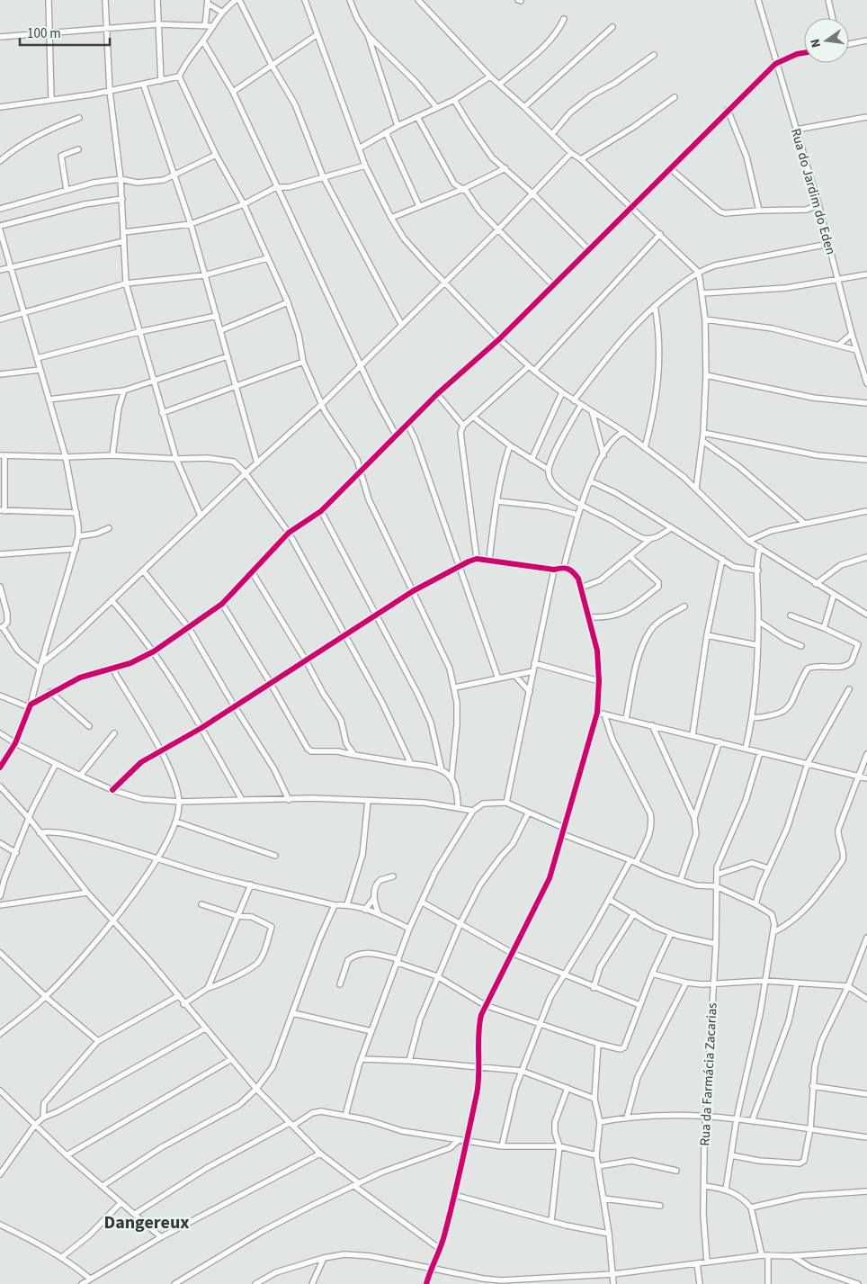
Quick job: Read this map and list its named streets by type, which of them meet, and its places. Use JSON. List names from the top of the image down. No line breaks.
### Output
{"streets":{"street":["Rua do Jardim do Eden","Rua da Farmácia Zacarias"]},"districts":["Dangereux"],"scale_bar":"100 m","north":"left"}
